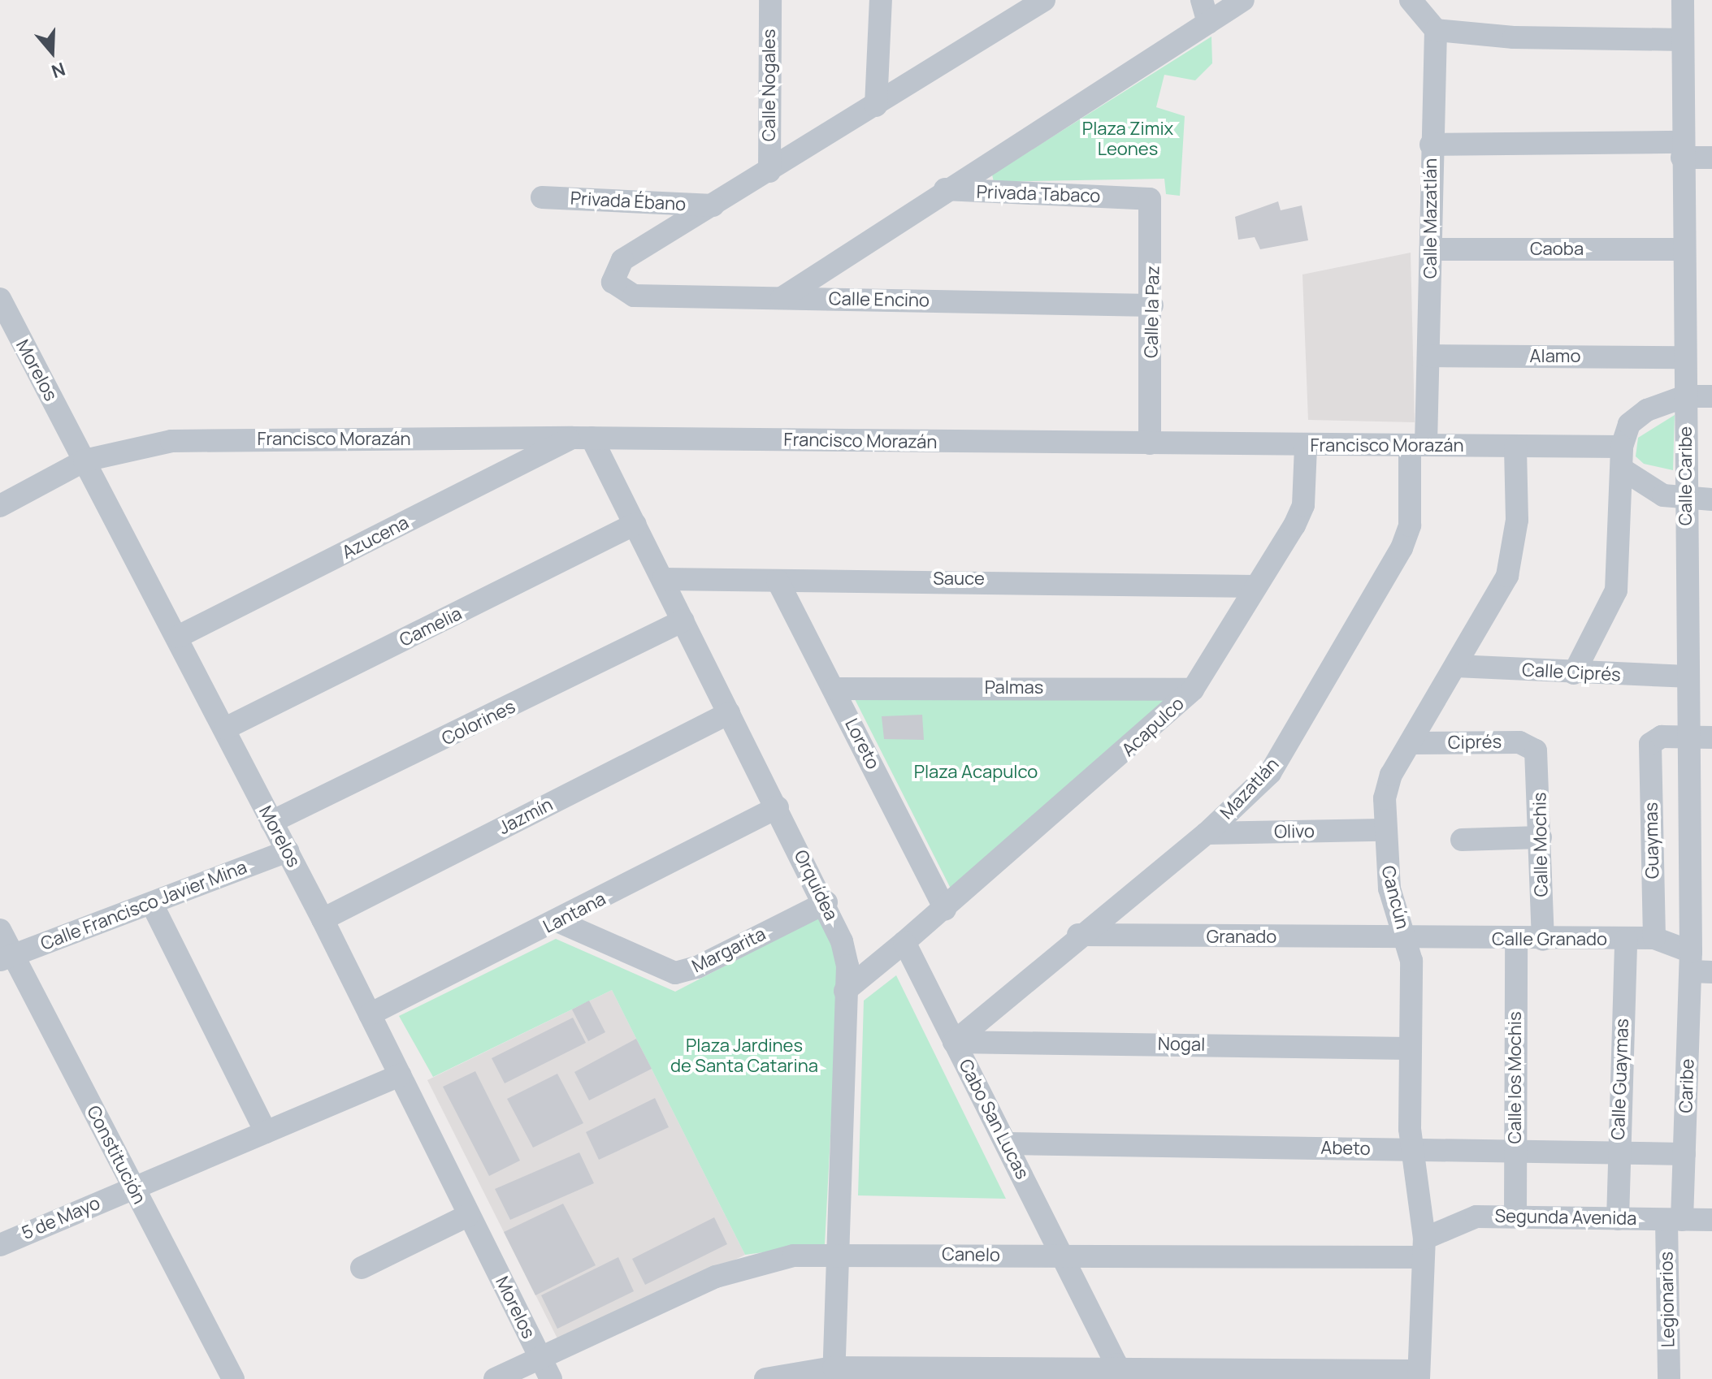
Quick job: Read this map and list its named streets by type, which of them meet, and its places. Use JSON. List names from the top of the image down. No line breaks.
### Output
{"streets":{"street":["Calle Nogales","Privada Tabaco","Privada Ébano","Calle Mazatlán","Caoba","Calle Encino","Calle la Paz","Alamo","Morelos","Francisco Morazán","Calle Caribe","Azucena","Sauce","Camelia","Calle Ciprés","Palmas","Colorines","Acapulco","Ciprés","Loreto","Mazatlán","Jazmín","Olivo","Guaymas","Calle Mochis","Orquídea","Cancún","Calle Francisco Javier Mina","Lantana","Granado","Calle Granado","Margarita","Nogal","Calle los Mochis","Calle Guaymas","Caribe","Cabo San Lucas","Abeto","Constitución","Segunda Avenida","5 de Mayo","Canelo","Legionarios"]},"crossings":[["Privada Tabaco","Calle la Paz"],["Privada Ébano","Calle Encino"],["Calle Mazatlán","Caoba"],["Calle Mazatlán","Alamo"],["Calle Mazatlán","Francisco Morazán"],["Calle Mazatlán","Mazatlán"],["Caoba","Calle Caribe"],["Calle Encino","Calle la Paz"],["Calle la Paz","Francisco Morazán"],["Alamo","Calle Caribe"],["Morelos","Francisco Morazán"],["Morelos","Azucena"],["Morelos","Camelia"],["Morelos","Colorines"],["Morelos","Jazmín"],["Morelos","Calle Francisco Javier Mina"],["Morelos","Lantana"],["Morelos","5 de Mayo"],["Morelos","Canelo"],["Francisco Morazán","Azucena"],["Francisco Morazán","Acapulco"],["Francisco Morazán","Mazatlán"],["Francisco Morazán","Orquídea"],["Francisco Morazán","Cancún"],["Calle Caribe","Calle Ciprés"],["Calle Caribe","Guaymas"],["Calle Caribe","Calle Granado"],["Calle Caribe","Caribe"],["Azucena","Orquídea"],["Sauce","Acapulco"],["Sauce","Loreto"],["Sauce","Orquídea"],["Camelia","Orquídea"],["Calle Ciprés","Cancún"],["Palmas","Acapulco"],["Palmas","Loreto"],["Colorines","Orquídea"],["Acapulco","Loreto"],["Acapulco","Cabo San Lucas"],["Ciprés","Calle Mochis"],["Ciprés","Cancún"],["Mazatlán","Olivo"],["Mazatlán","Granado"],["Mazatlán","Nogal"],["Mazatlán","Cabo San Lucas"],["Jazmín","Orquídea"],["Olivo","Cancún"],["Guaymas","Calle Granado"],["Calle Mochis","Calle Granado"],["Orquídea","Lantana"],["Orquídea","Margarita"],["Orquídea","Canelo"],["Cancún","Granado"],["Cancún","Calle Granado"],["Cancún","Nogal"],["Cancún","Abeto"],["Cancún","Segunda Avenida"],["Cancún","Canelo"],["Calle Francisco Javier Mina","Constitución"],["Lantana","Margarita"],["Granado","Calle Granado"],["Calle Granado","Calle los Mochis"],["Calle Granado","Calle Guaymas"],["Calle Granado","Caribe"],["Nogal","Cabo San Lucas"],["Calle los Mochis","Abeto"],["Calle los Mochis","Segunda Avenida"],["Calle Guaymas","Abeto"],["Calle Guaymas","Segunda Avenida"],["Caribe","Abeto"],["Caribe","Segunda Avenida"],["Caribe","Legionarios"],["Cabo San Lucas","Abeto"],["Cabo San Lucas","Canelo"],["Constitución","5 de Mayo"],["Segunda Avenida","Canelo"],["Segunda Avenida","Legionarios"]],"parks":["Plaza Zimix Leones","Plaza Acapulco","Plaza Jardines de Santa Catarina"],"north":"bottom"}
